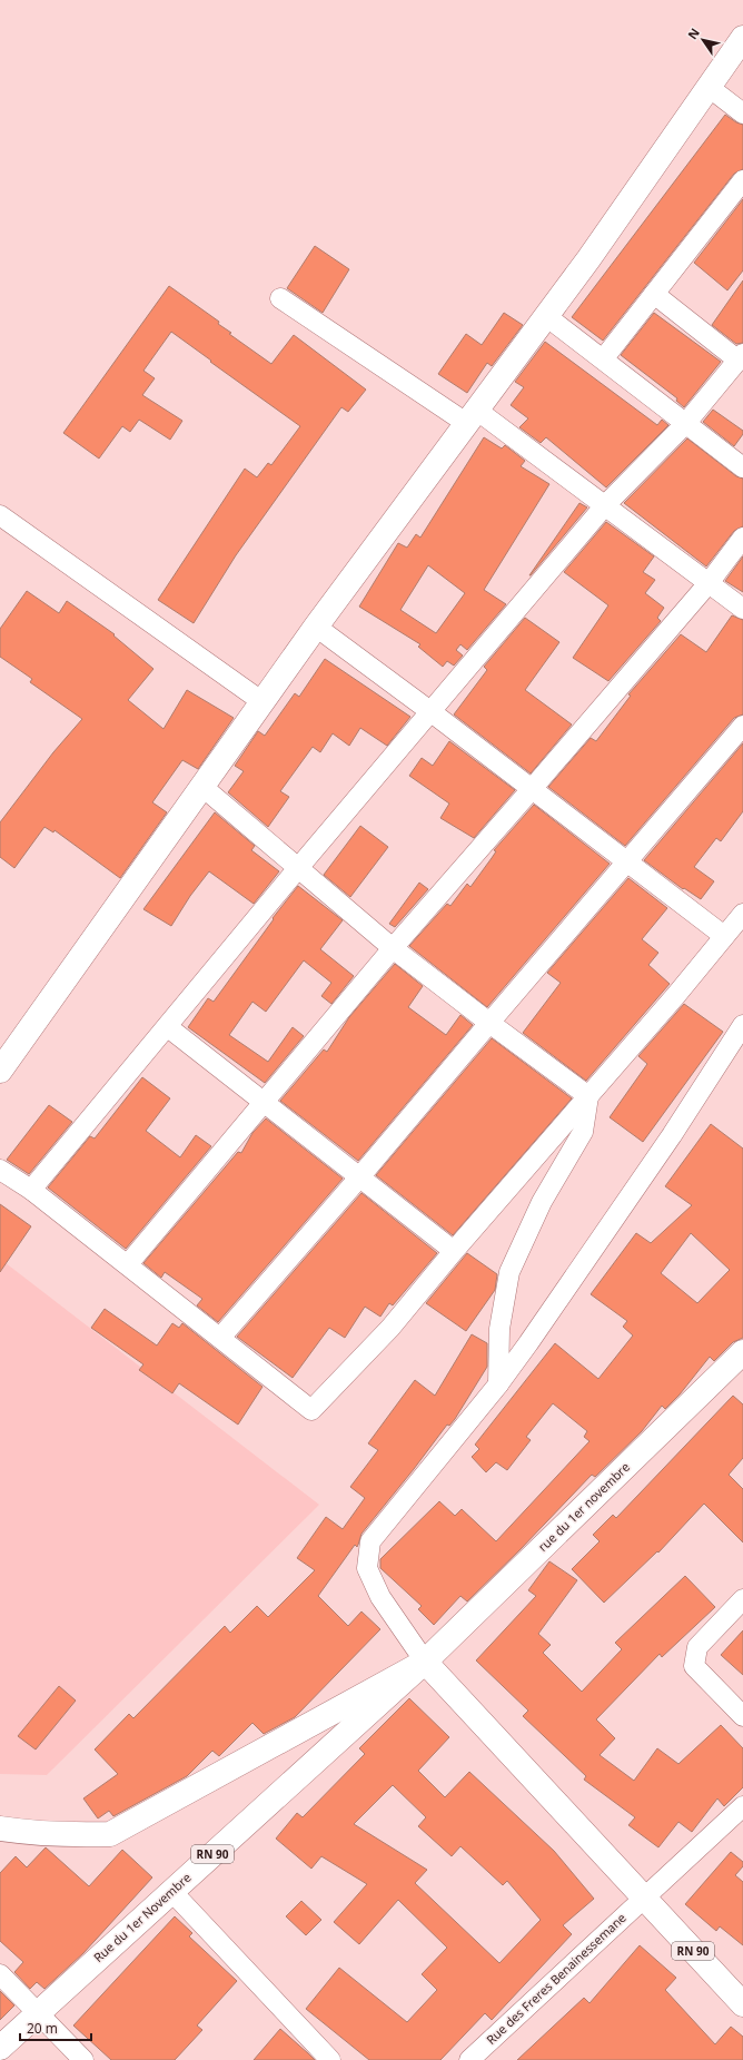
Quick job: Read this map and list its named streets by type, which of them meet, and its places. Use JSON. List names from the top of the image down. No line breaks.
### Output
{"streets":{"main road":["rue du 1er novembre","RN 90","Rue du 1er Novembre"],"street":["Rue des Freres Benainessemane"]},"crossings":[["rue du 1er novembre","RN 90"],["rue du 1er novembre","Rue du 1er Novembre"],["RN 90","Rue du 1er Novembre"],["RN 90","Rue des Freres Benainessemane"]],"scale_bar":"20 m","north":"top left"}
